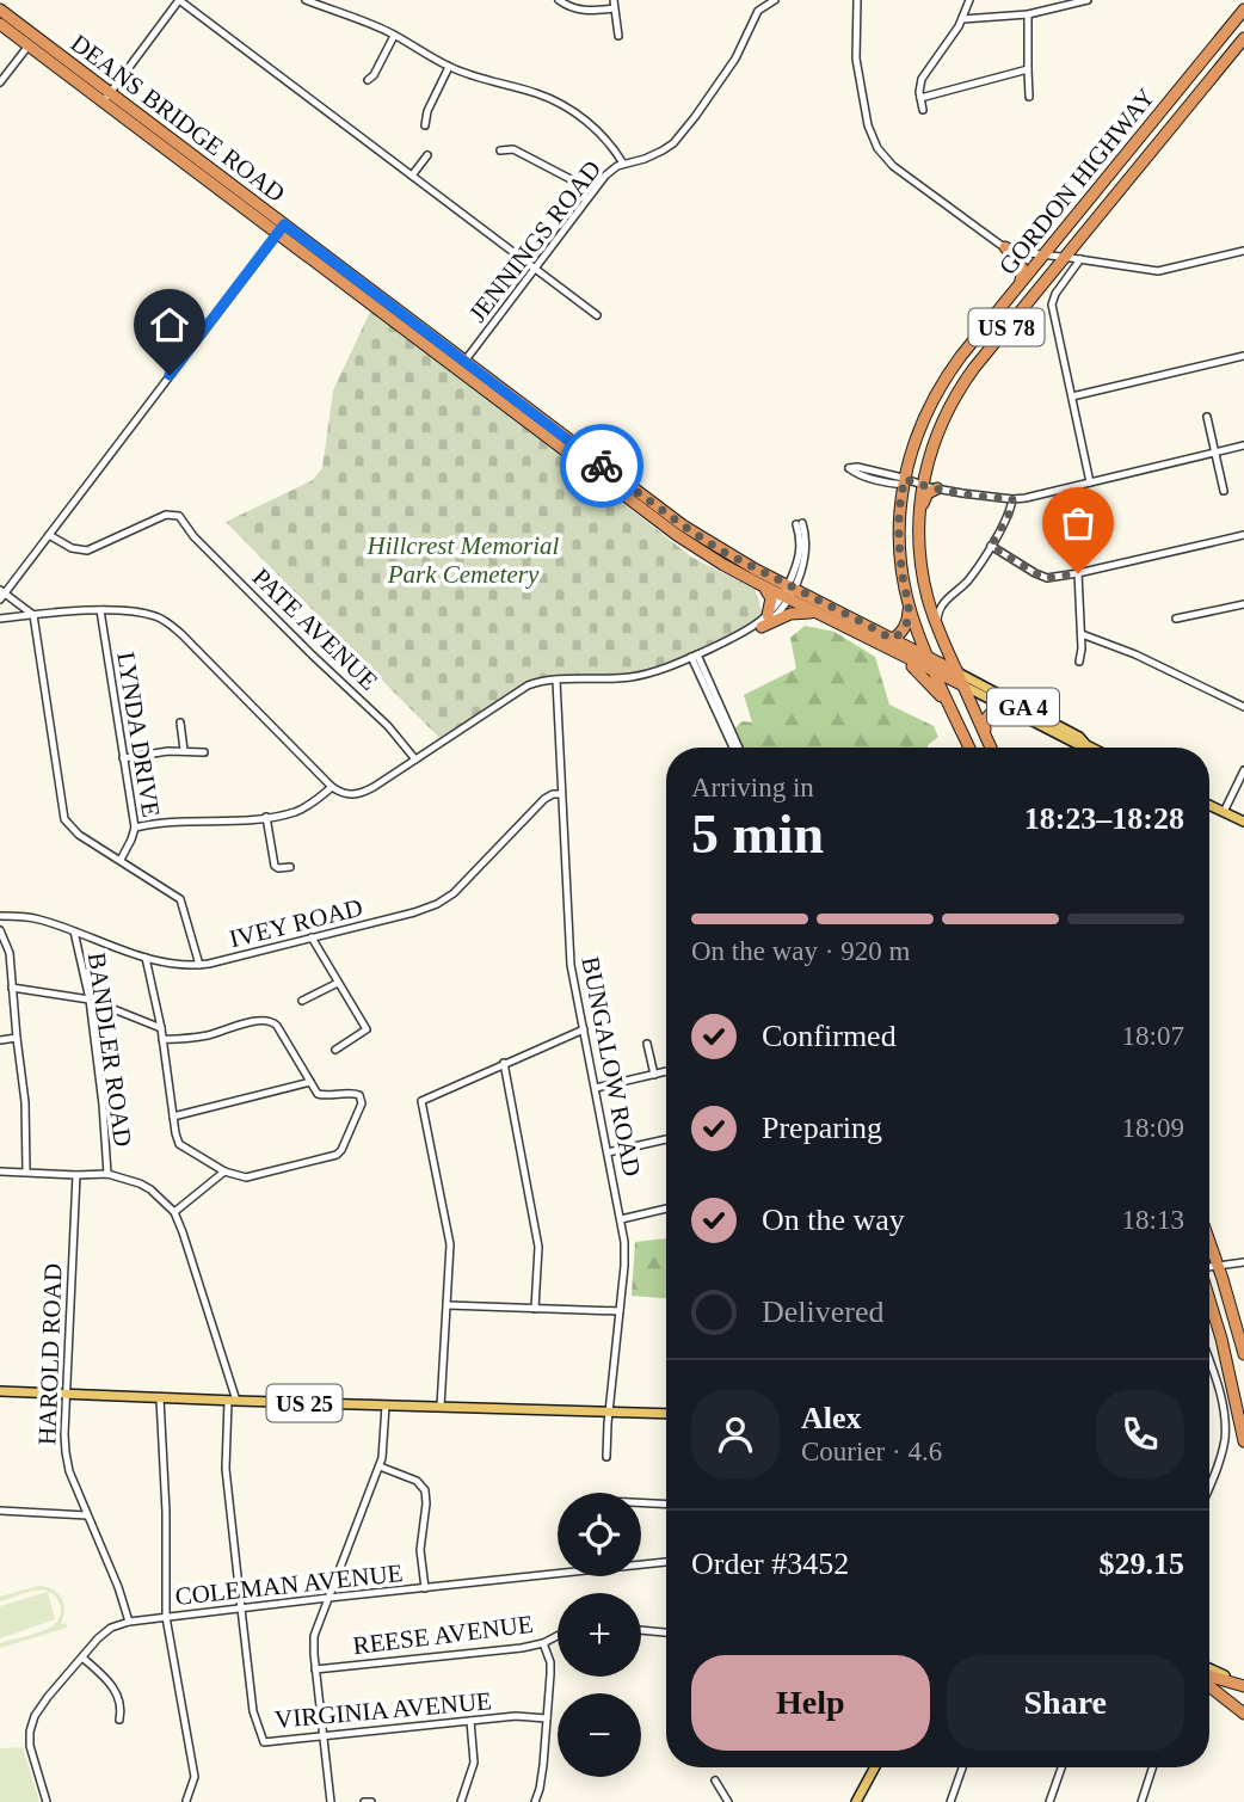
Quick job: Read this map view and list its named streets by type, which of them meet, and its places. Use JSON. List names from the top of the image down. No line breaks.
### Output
{"streets":{"highway":["DEANS BRIDGE ROAD","GORDON HIGHWAY","US 78","GA 4"],"main road":["US 25"],"street":["JENNINGS ROAD","PATE AVENUE","LYNDA DRIVE","IVEY ROAD","BANDLER ROAD","BUNGALOW ROAD","HAROLD ROAD","COLEMAN AVENUE","REESE AVENUE","VIRGINIA AVENUE"]},"crossings":[["DEANS BRIDGE ROAD","GORDON HIGHWAY"],["DEANS BRIDGE ROAD","JENNINGS ROAD"],["IVEY ROAD","BANDLER ROAD"],["IVEY ROAD","BUNGALOW ROAD"],["BUNGALOW ROAD","US 25"],["HAROLD ROAD","US 25"],["HAROLD ROAD","COLEMAN AVENUE"],["US 25","VIRGINIA AVENUE"],["COLEMAN AVENUE","VIRGINIA AVENUE"]],"parks":["Hillcrest Memorial Park Cemetery"],"page":{"heading":["5 min","Arriving in","18:23–18:28"],"panel":["Alex","Courier · 4.6","Order #3452","$29.15"],"bar":"On the way · 920 m","list":[["Confirmed","18:07"],["Preparing","18:09"],["On the way","18:13"],"Delivered"],"map_buttons":["+","−"],"buttons":["Help","Share"]}}
